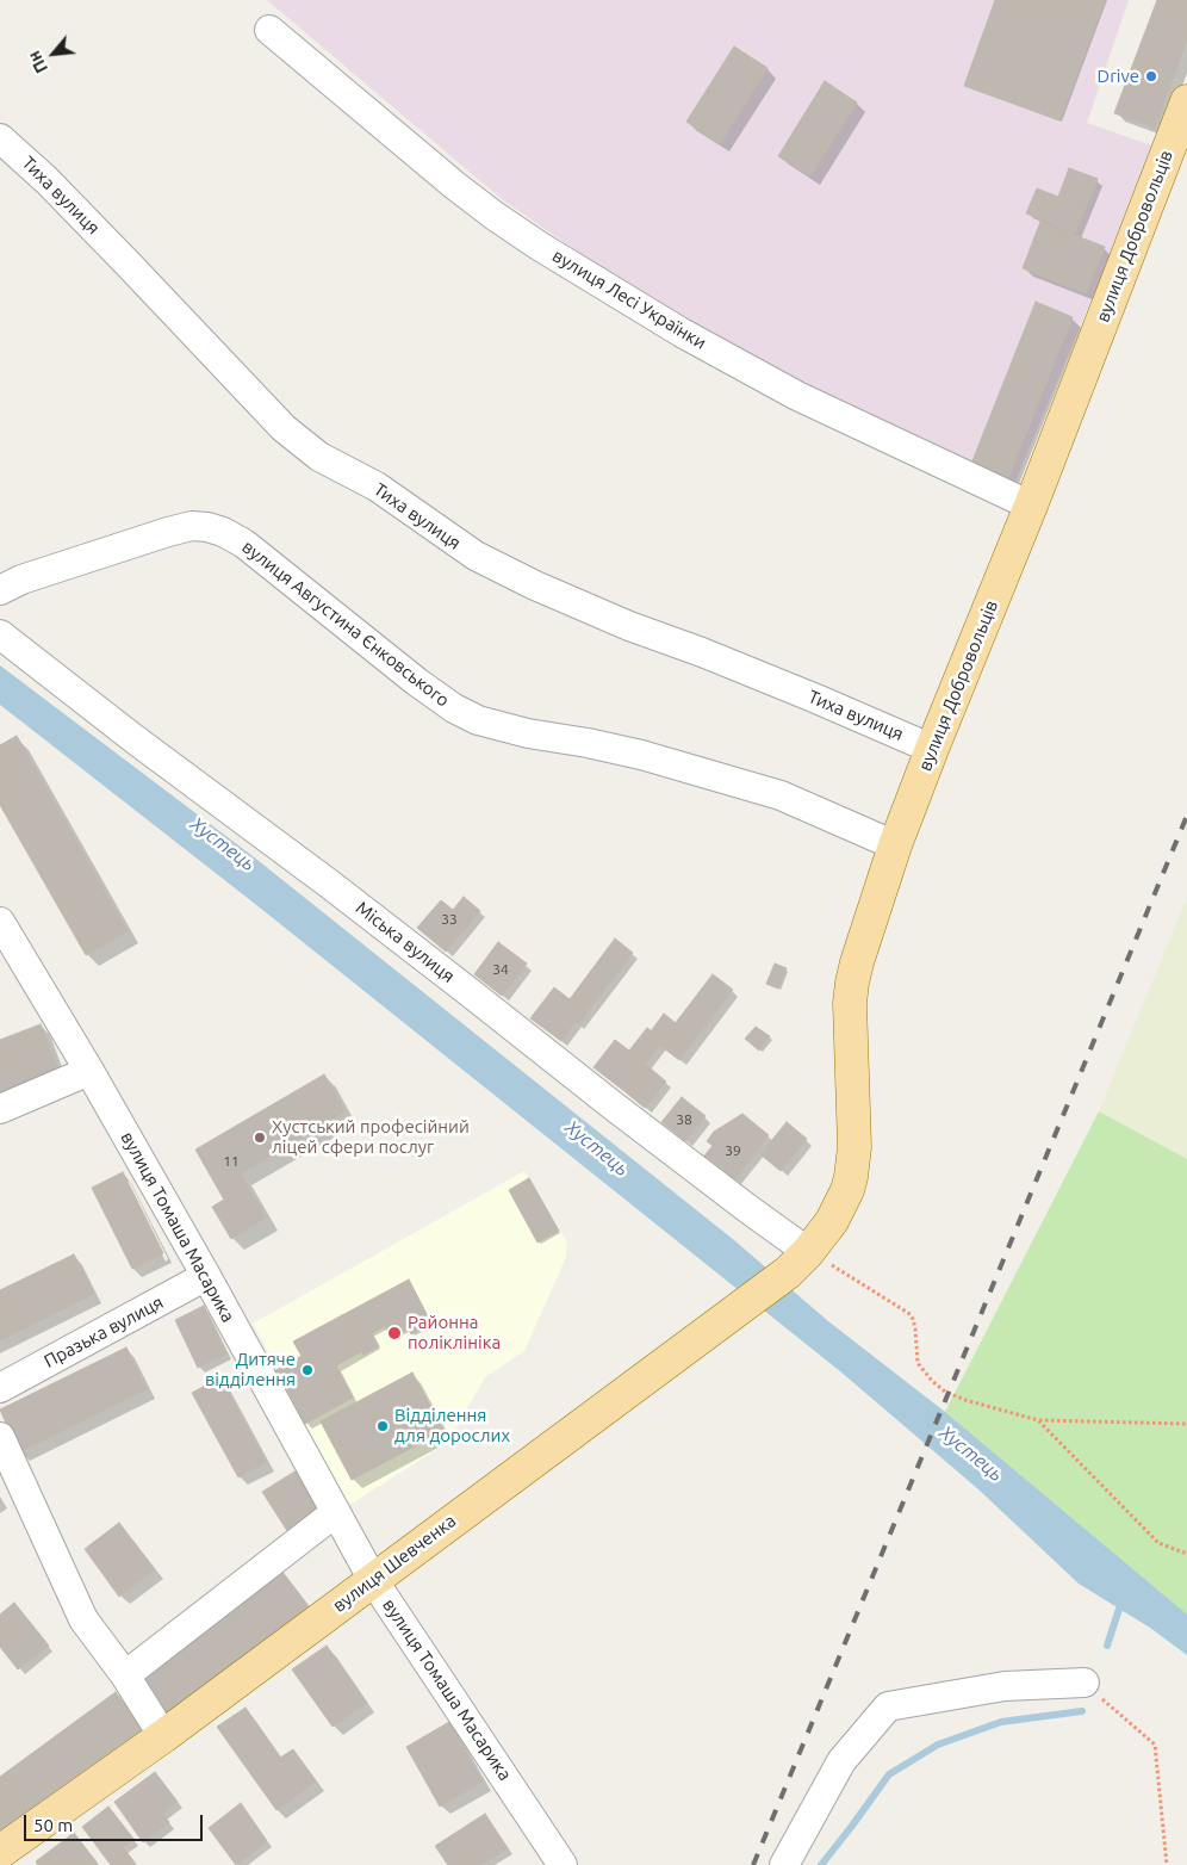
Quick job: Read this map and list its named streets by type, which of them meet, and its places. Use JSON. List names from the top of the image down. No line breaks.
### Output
{"streets":{"main road":["вулиця Добровольців","вулиця Шевченка"],"street":["Тиха вулиця","вулиця Лесі Українки","вулиця Августина Єнковського","Міська вулиця","вулиця Томаша Масарика","Празька вулиця"]},"crossings":[["Тиха вулиця","вулиця Добровольців"],["вулиця Добровольців","вулиця Лесі Українки"],["вулиця Добровольців","вулиця Августина Єнковського"],["вулиця Добровольців","Міська вулиця"],["вулиця Добровольців","вулиця Шевченка"],["Міська вулиця","вулиця Шевченка"],["вулиця Томаша Масарика","Празька вулиця"],["вулиця Томаша Масарика","вулиця Шевченка"]],"water":["Хустець"],"places":["Drive","Хустський професійний ліцей сфери послуг","Районна поліклініка","Дитяче відділення","Відділення для дорослих"],"house_numbers":["33","34","38","39","11"],"scale_bar":"50 m","north":"bottom left"}
